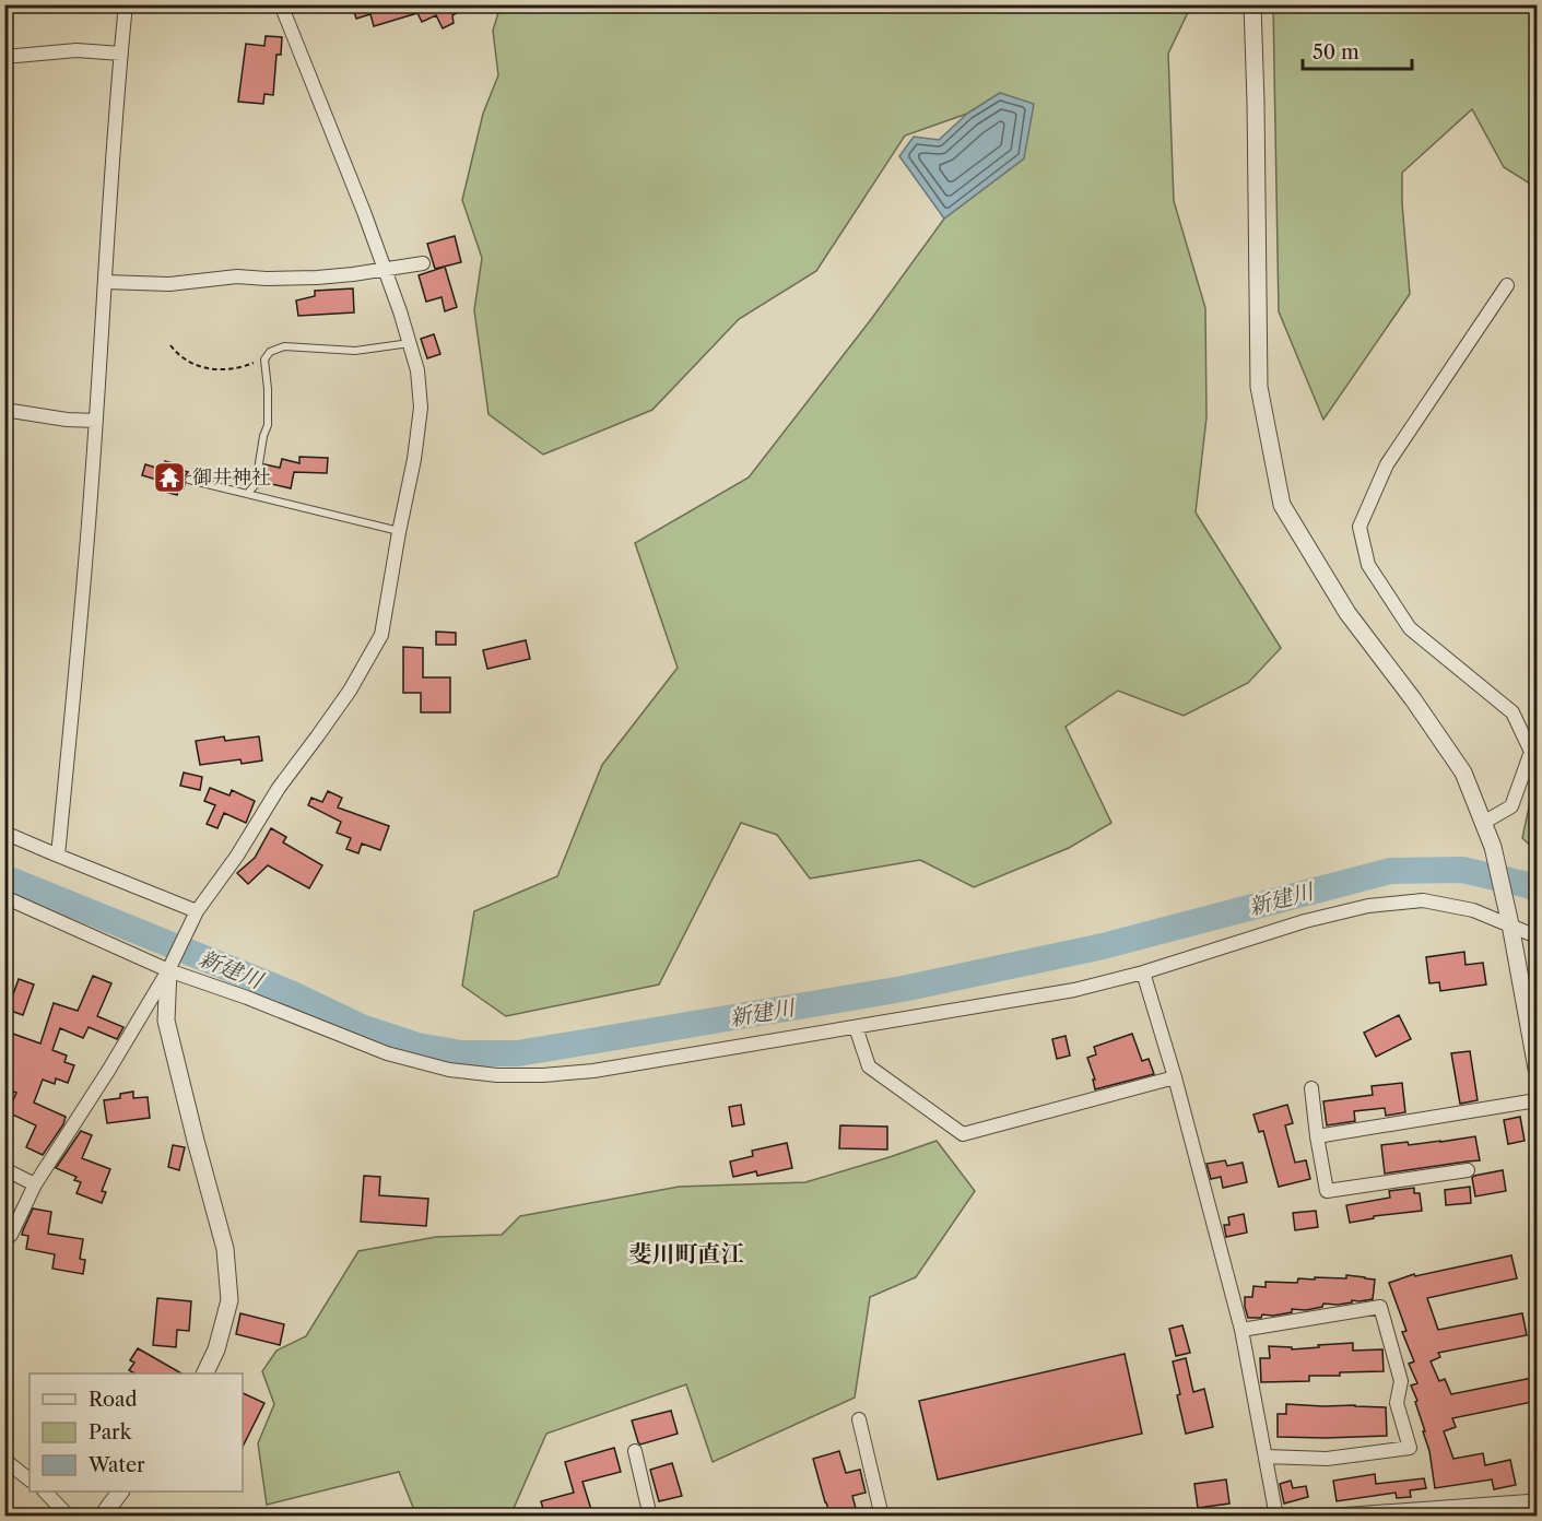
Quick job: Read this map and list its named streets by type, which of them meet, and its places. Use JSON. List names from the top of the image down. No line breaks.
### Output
{"districts":["斐川町直江"],"water":["新建川"],"places":{"temple":["御井神社"]},"legend":["Road","Park","Water"],"scale_bar":"50 m"}
